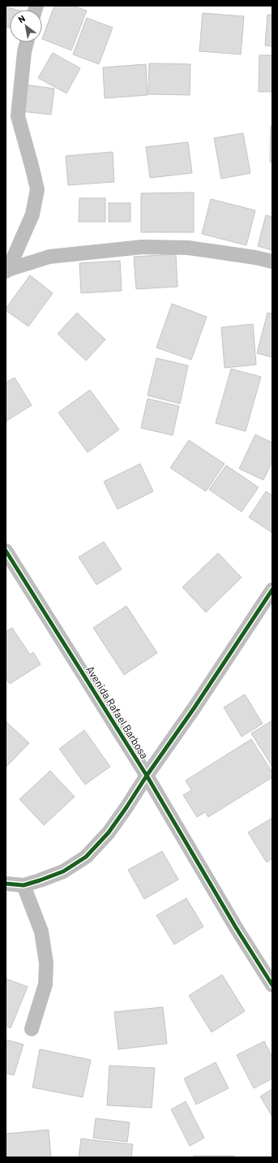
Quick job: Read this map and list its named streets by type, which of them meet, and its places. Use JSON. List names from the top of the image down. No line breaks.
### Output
{"streets":{"street":["Avenida Rafael Barbosa"]},"north":"top left"}
